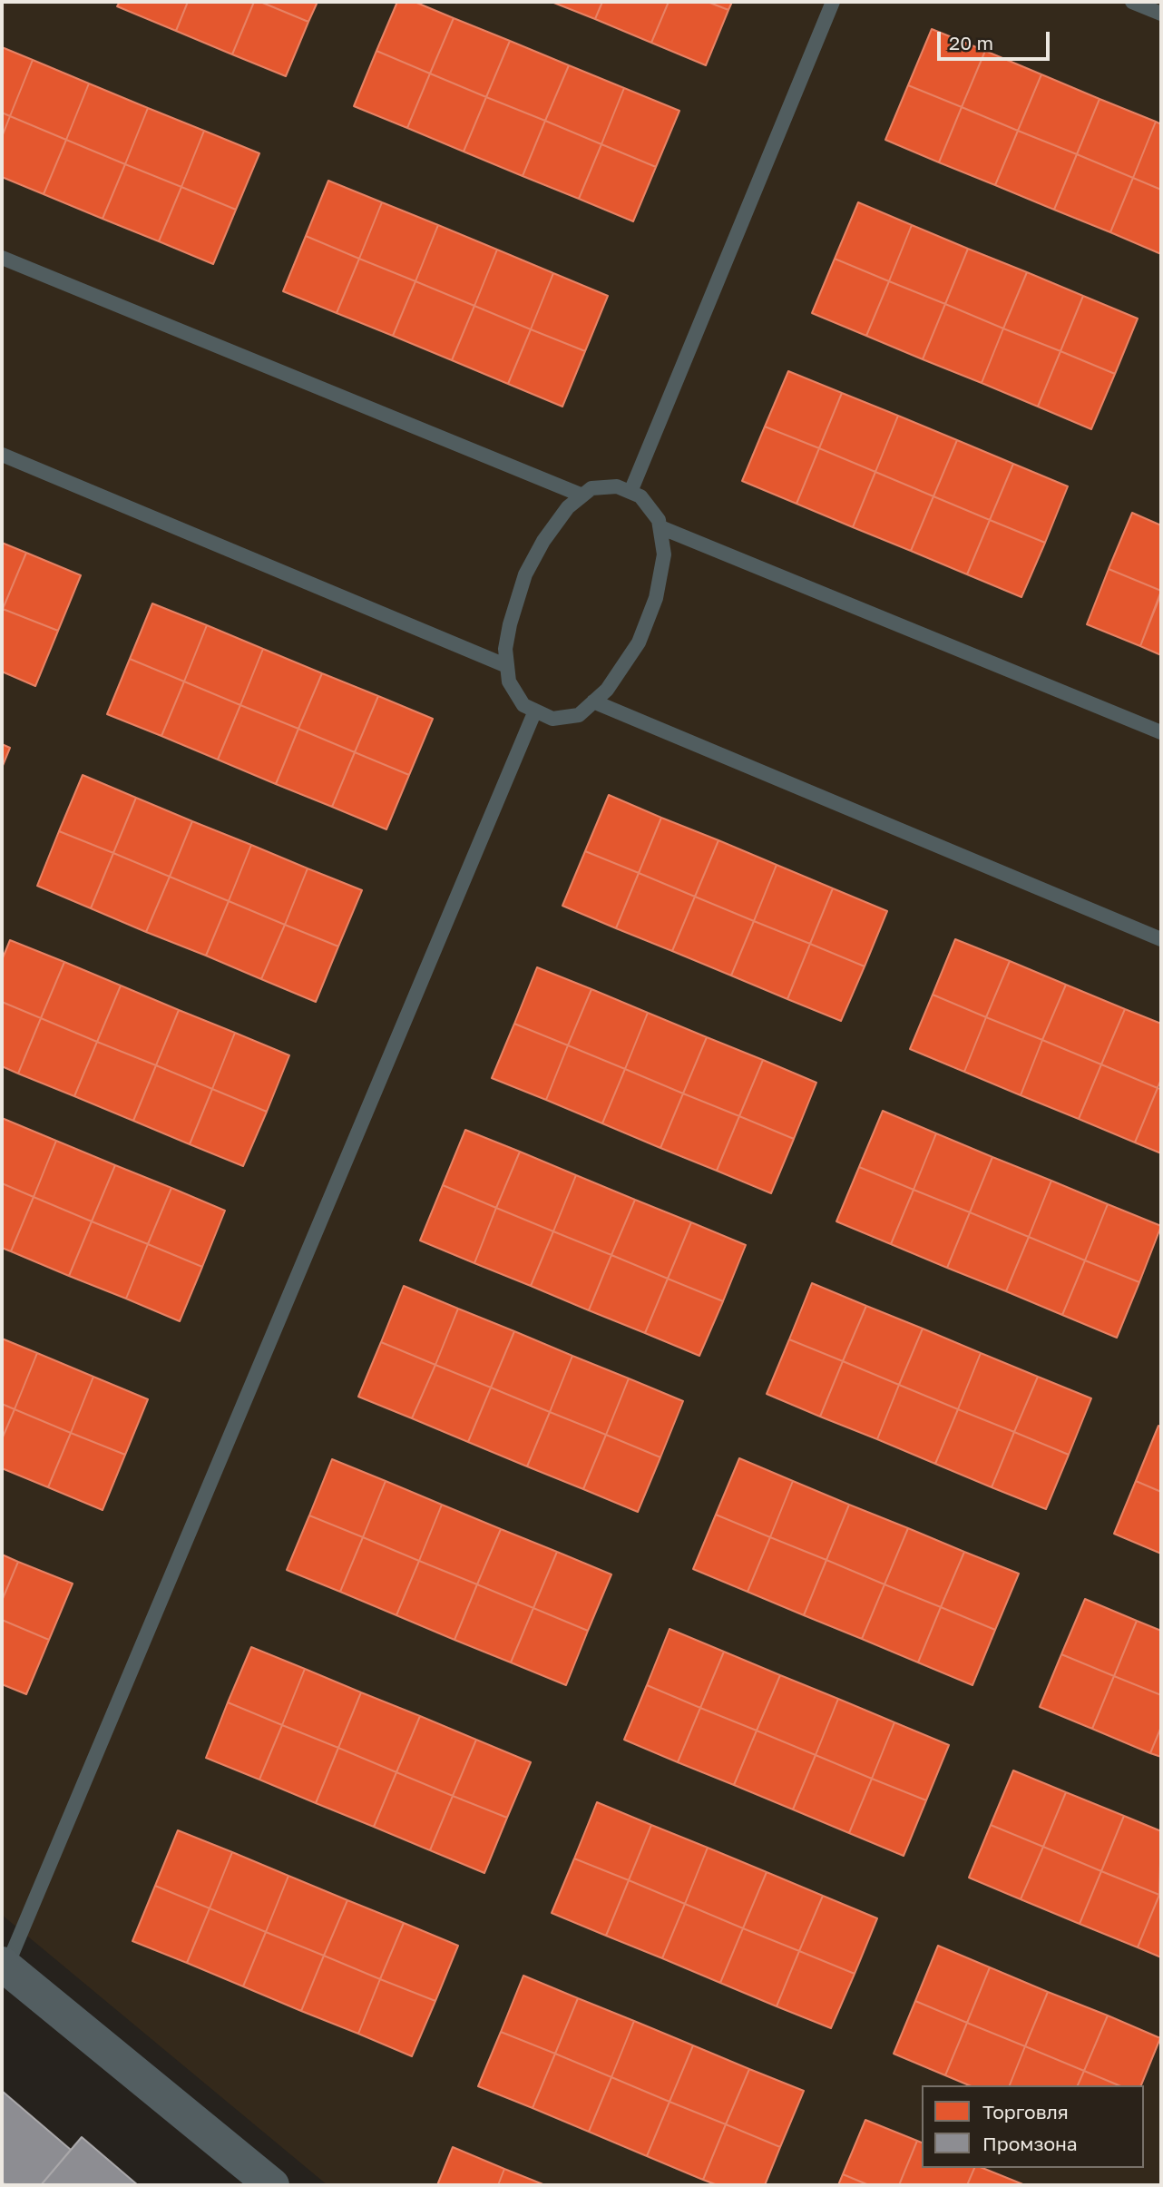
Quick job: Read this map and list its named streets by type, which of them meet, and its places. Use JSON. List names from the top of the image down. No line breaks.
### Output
{"legend":["Торговля","Промзона"],"scale_bar":"20 m"}
